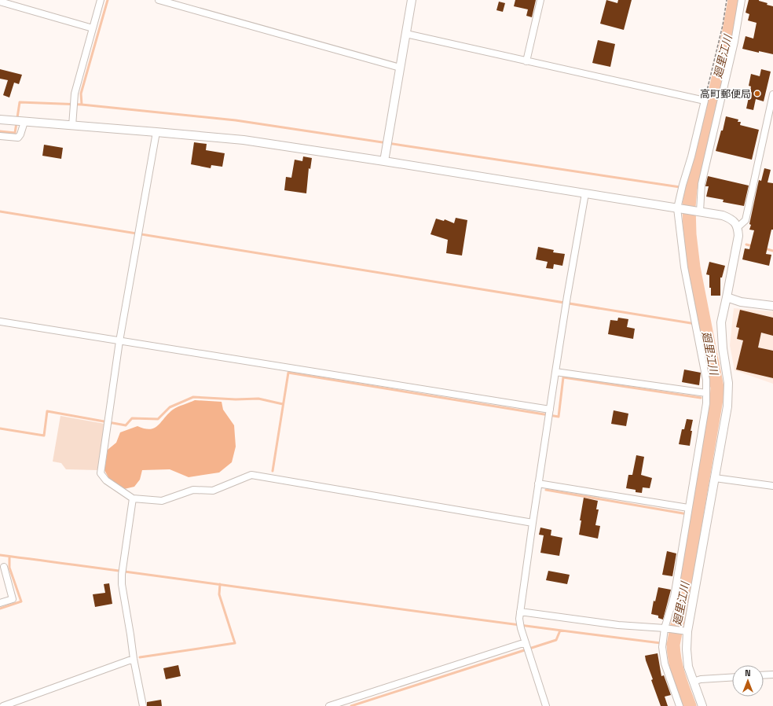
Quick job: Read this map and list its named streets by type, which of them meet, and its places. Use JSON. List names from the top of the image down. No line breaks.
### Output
{"water":["廻里江川"],"places":["高町郵便局"],"north":"top"}
